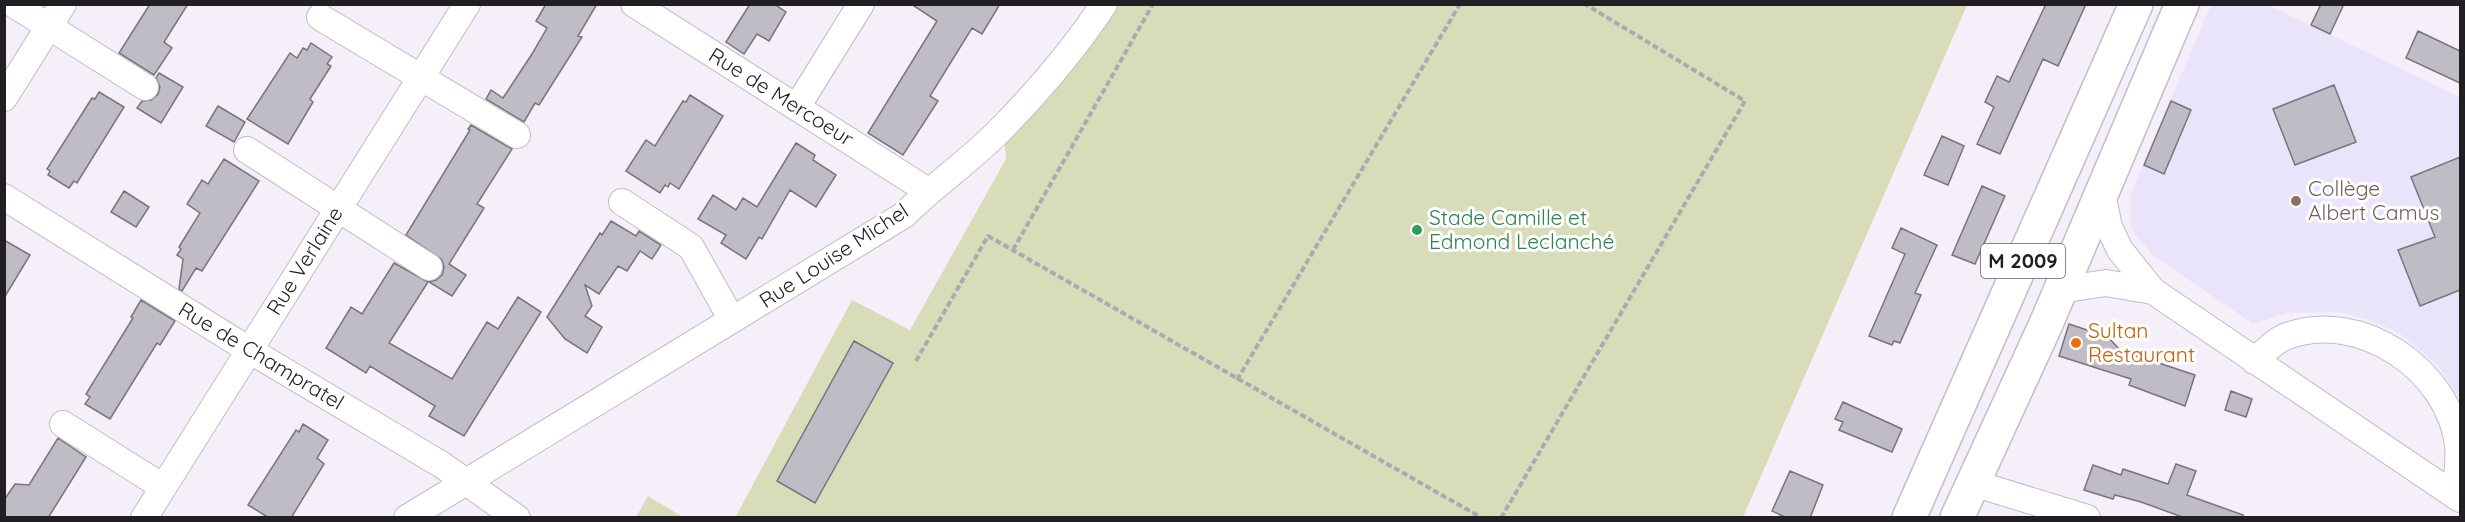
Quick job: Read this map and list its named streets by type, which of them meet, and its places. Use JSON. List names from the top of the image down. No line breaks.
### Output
{"streets":{"main road":["M 2009"],"street":["Rue de Mercoeur","Rue Louise Michel","Rue Verlaine","Rue de Champratel"]},"crossings":[["Rue de Mercoeur","Rue Louise Michel"],["Rue Louise Michel","Rue de Champratel"],["Rue Verlaine","Rue de Champratel"]],"places":["Collège Albert Camus","Stade Camille et Edmond Leclanché","Sultan Restaurant"]}
